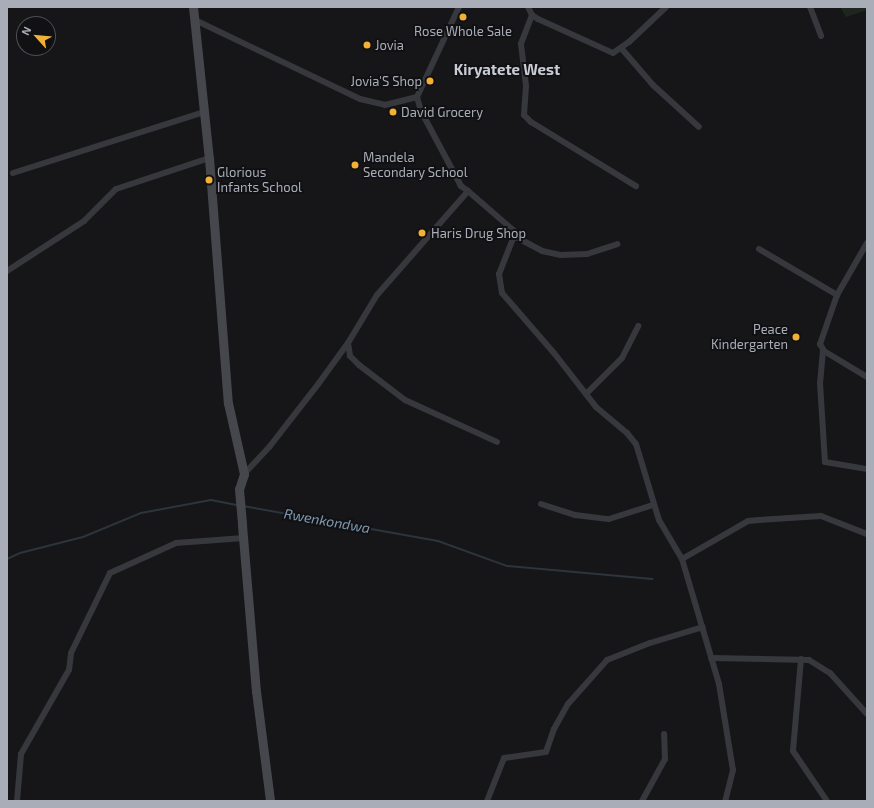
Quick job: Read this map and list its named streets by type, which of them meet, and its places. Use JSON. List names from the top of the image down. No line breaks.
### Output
{"districts":["Kiryatete West"],"water":["Rwenkondwa"],"places":["Rose Whole Sale","Jovia","Jovia'S Shop","David Grocery","Mandela Secondary School","Glorious Infants School","Haris Drug Shop","Peace Kindergarten"],"north":"top left"}
